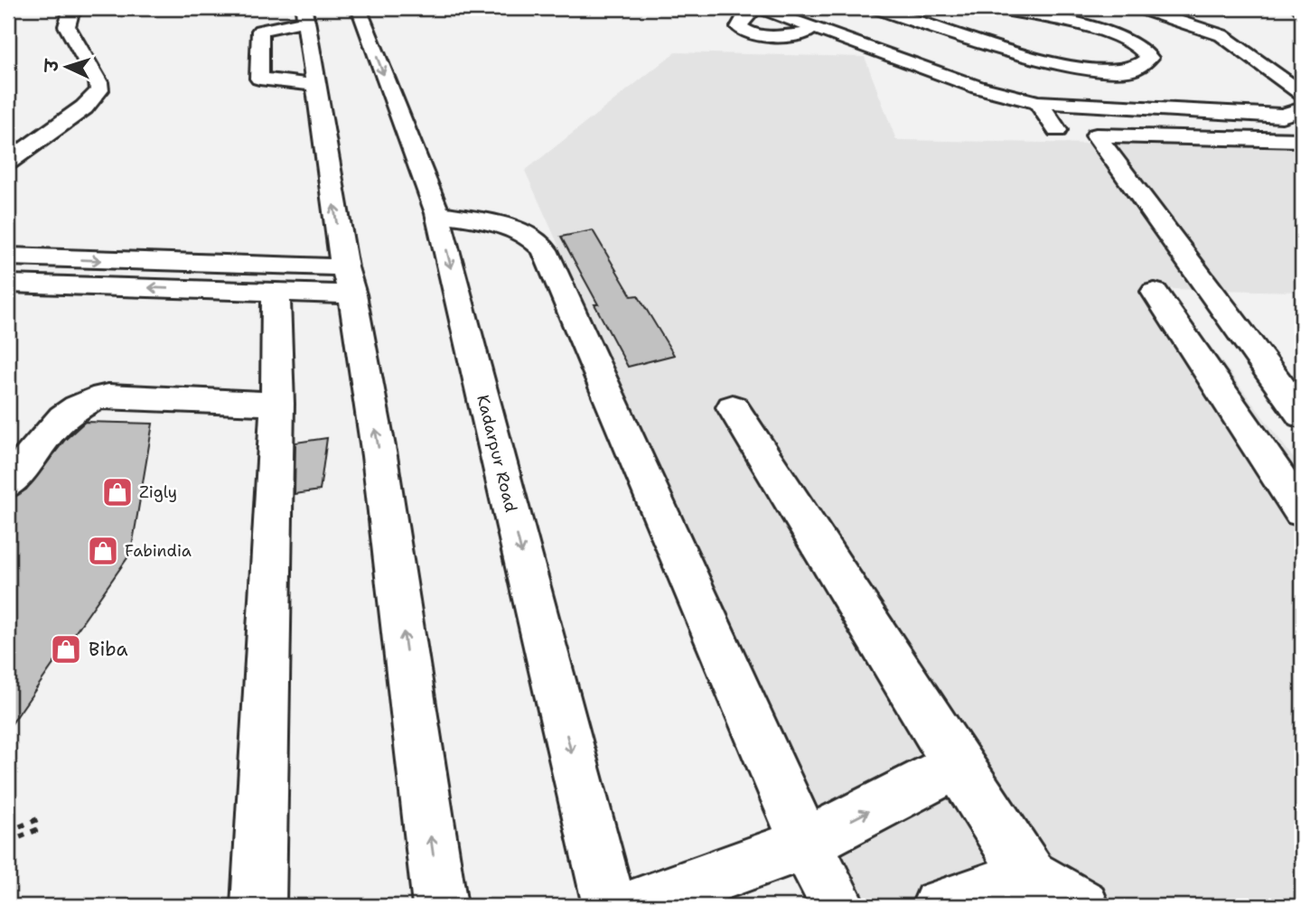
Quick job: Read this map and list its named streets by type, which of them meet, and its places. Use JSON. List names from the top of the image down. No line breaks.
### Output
{"streets":{"street":["Kadarpur Road"]},"places":{"shop":["Zigly","Fabindia","Biba"]},"north":"left"}
